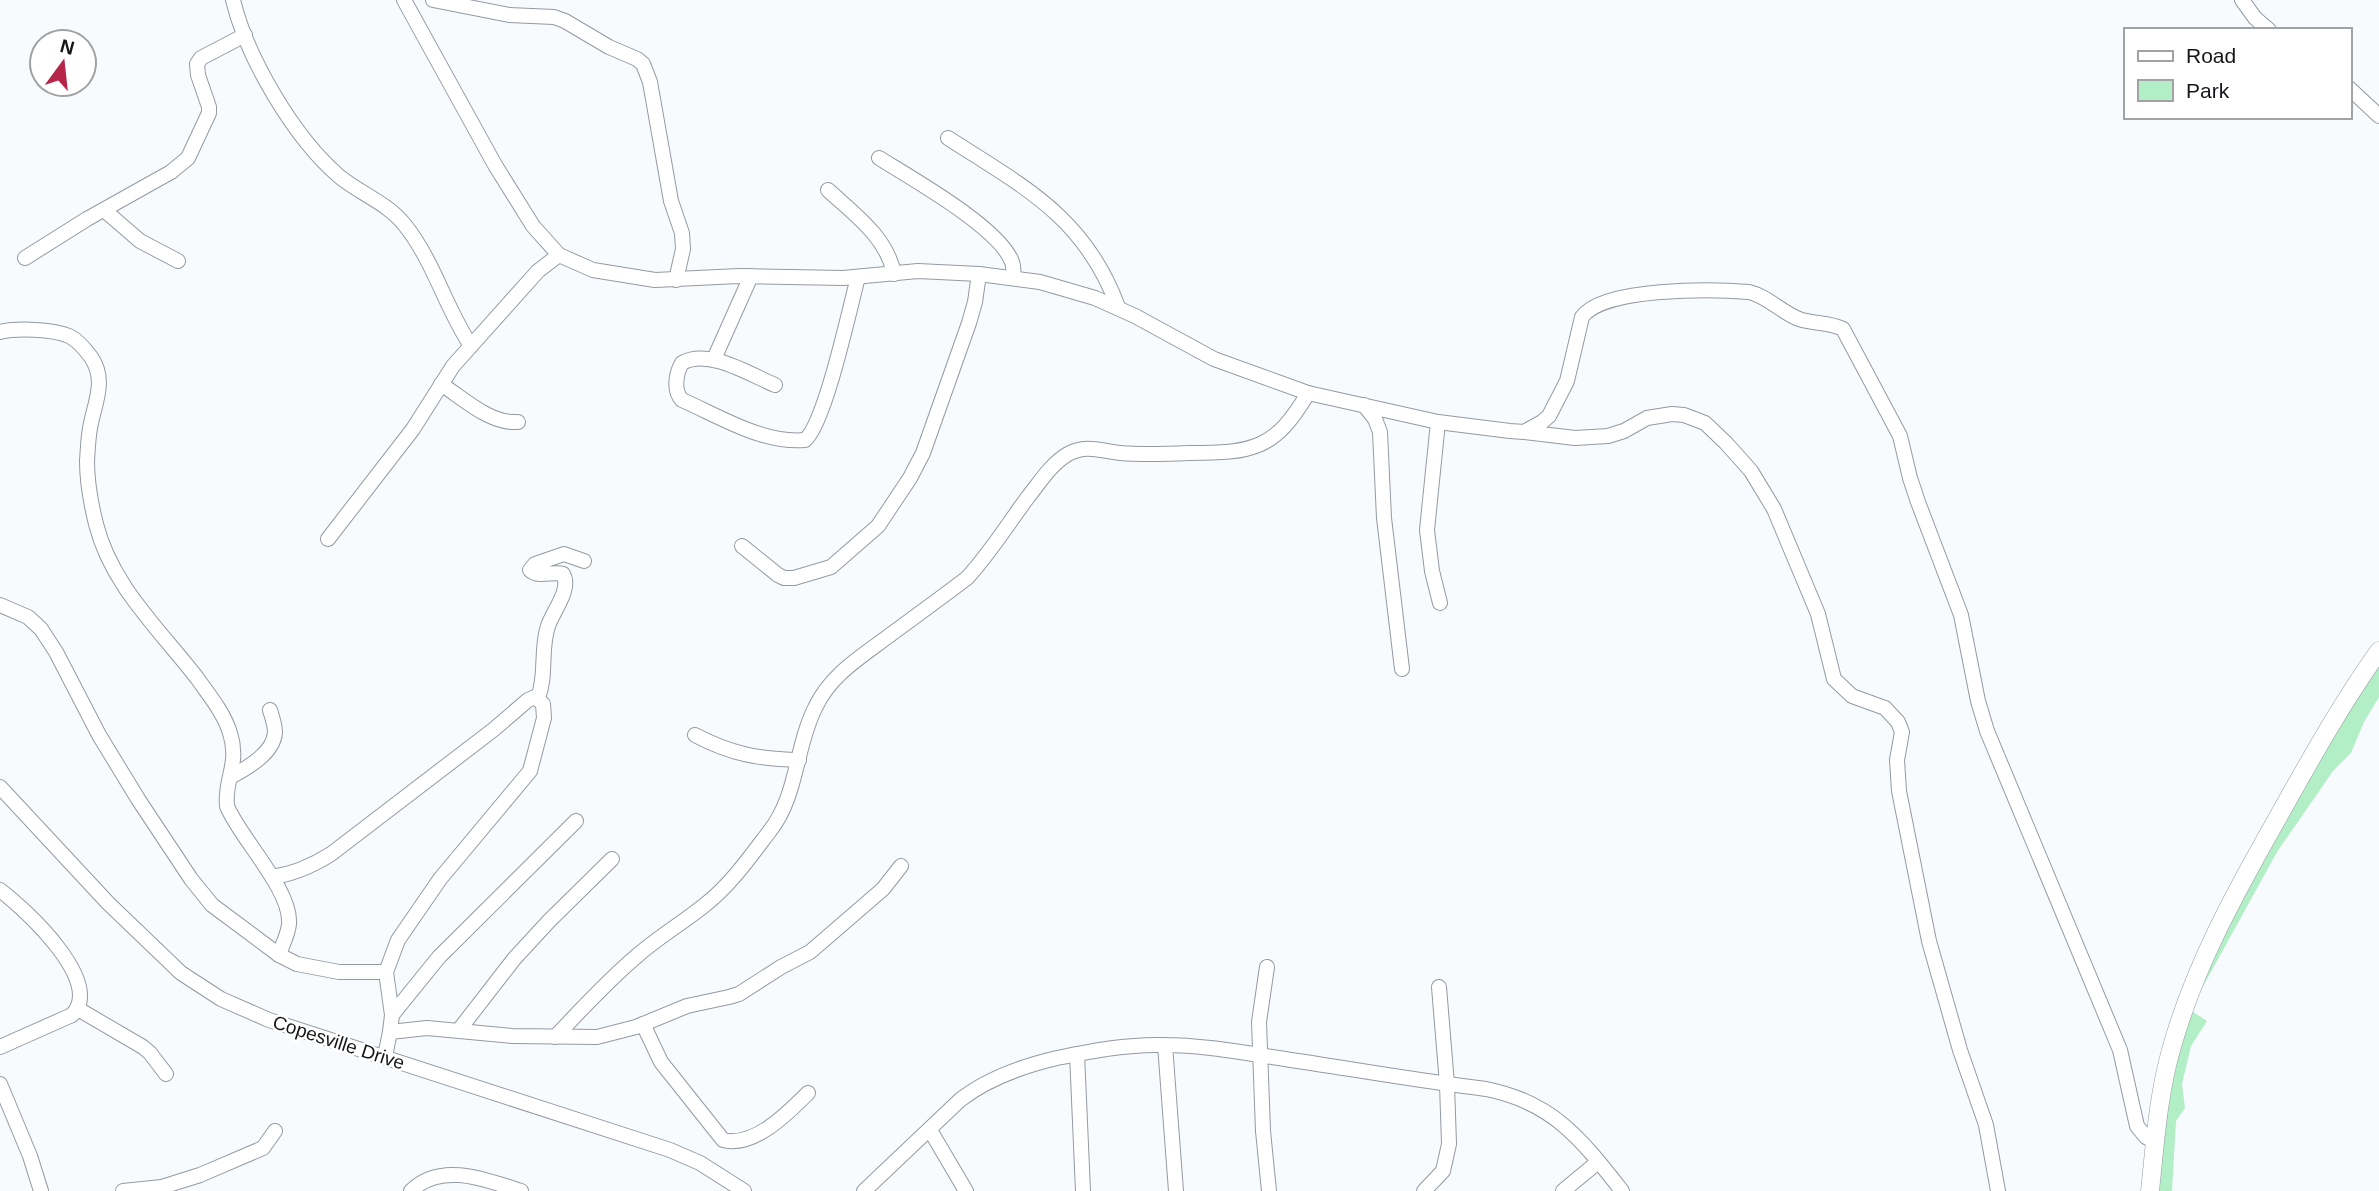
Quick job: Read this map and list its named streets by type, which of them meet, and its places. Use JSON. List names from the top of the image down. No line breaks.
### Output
{"streets":{"street":["Copesville Drive"]},"legend":["Road","Park"],"north":"top"}
